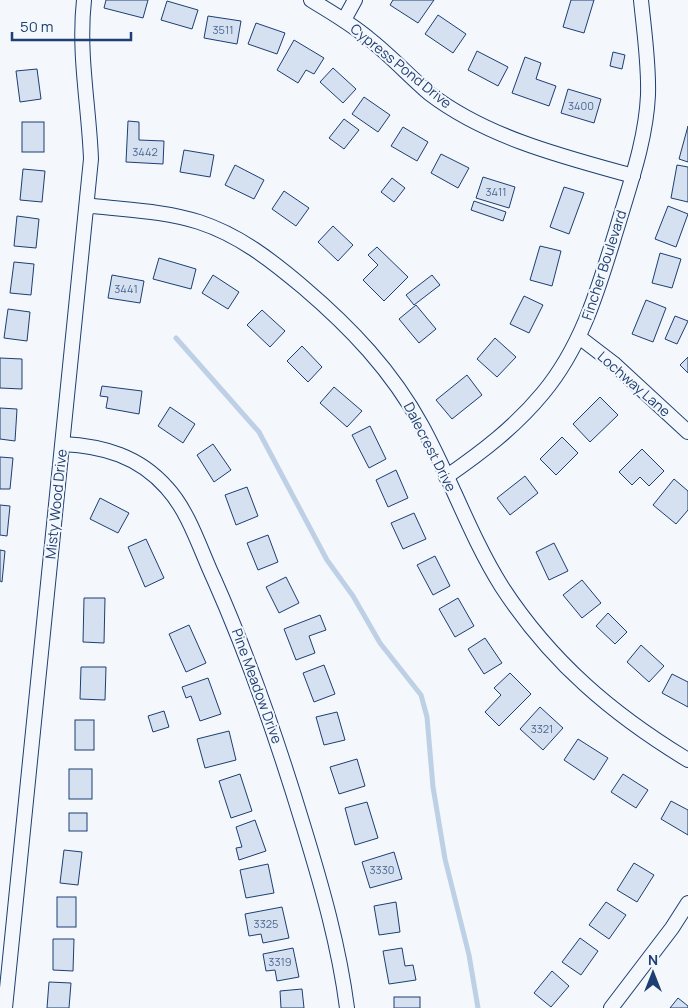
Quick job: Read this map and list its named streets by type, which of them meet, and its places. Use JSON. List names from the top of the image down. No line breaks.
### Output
{"streets":{"street":["Cypress Pond Drive","Fincher Boulevard","Lochway Lane","Dalecrest Drive","Misty Wood Drive","Pine Meadow Drive"]},"crossings":[["Cypress Pond Drive","Fincher Boulevard"],["Fincher Boulevard","Lochway Lane"],["Fincher Boulevard","Dalecrest Drive"],["Dalecrest Drive","Misty Wood Drive"],["Misty Wood Drive","Pine Meadow Drive"]],"house_numbers":["3511","3400","3442","3411","3441","3321","3330","3325","3319"],"scale_bar":"50 m","north":"top"}
